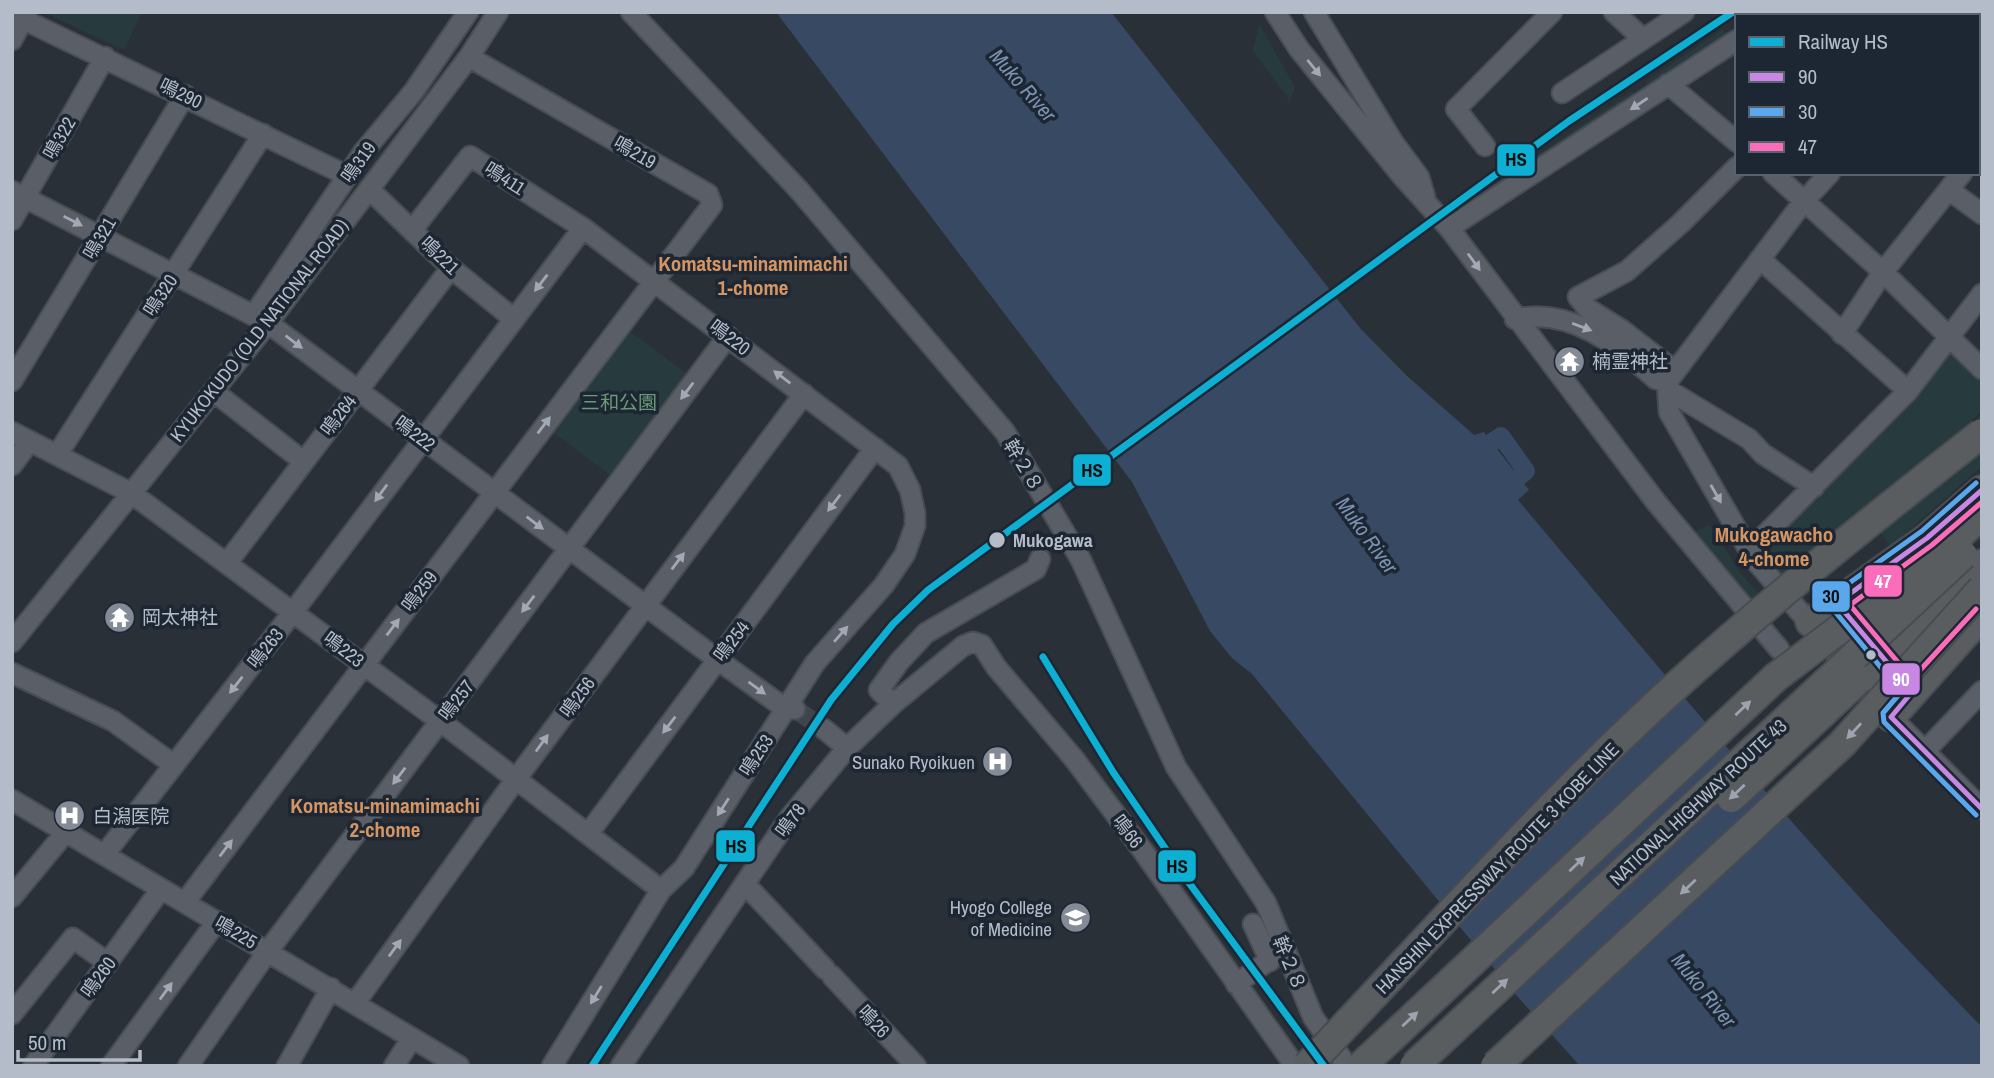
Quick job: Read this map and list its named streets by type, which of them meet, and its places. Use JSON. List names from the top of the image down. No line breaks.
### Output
{"streets":{"highway":["NATIONAL HIGHWAY ROUTE 43","HANSHIN EXPRESSWAY ROUTE 3 KOBE LINE"],"street":["鳴290","鳴322","鳴219","鳴319","鳴411","鳴321","鳴221","鳴320","KYUKOKUDO (OLD NATIONAL ROAD)","鳴220","鳴264","鳴222","幹２８","鳴259","鳴254","鳴263","鳴223","鳴256","鳴257","鳴253","鳴78","鳴66","鳴225","鳴260","鳴26"]},"crossings":[["鳴290","鳴322"],["鳴290","鳴319"],["鳴290","鳴321"],["鳴290","鳴320"],["鳴322","鳴222"],["鳴219","KYUKOKUDO (OLD NATIONAL ROAD)"],["鳴219","鳴220"],["鳴219","鳴259"],["鳴319","KYUKOKUDO (OLD NATIONAL ROAD)"],["鳴319","鳴222"],["鳴411","鳴221"],["鳴411","鳴220"],["鳴411","鳴263"],["鳴321","鳴222"],["鳴221","KYUKOKUDO (OLD NATIONAL ROAD)"],["鳴221","鳴264"],["鳴221","鳴263"],["鳴320","鳴222"],["鳴320","鳴223"],["KYUKOKUDO (OLD NATIONAL ROAD)","鳴222"],["KYUKOKUDO (OLD NATIONAL ROAD)","鳴223"],["鳴220","鳴259"],["鳴220","鳴254"],["鳴220","鳴263"],["鳴220","鳴256"],["鳴220","鳴257"],["鳴220","鳴253"],["鳴264","鳴222"],["鳴264","鳴223"],["鳴222","鳴259"],["鳴222","鳴254"],["鳴222","鳴263"],["鳴222","鳴256"],["鳴222","鳴257"],["鳴222","鳴253"],["鳴259","鳴223"],["鳴259","鳴225"],["鳴254","鳴223"],["鳴254","鳴253"],["鳴263","鳴223"],["鳴263","鳴225"],["鳴223","鳴256"],["鳴223","鳴257"],["鳴223","鳴253"],["鳴256","鳴225"],["鳴257","鳴225"],["鳴78","鳴66"],["鳴78","鳴26"],["鳴225","鳴260"]],"one_way":["鳴222","鳴259","鳴263","鳴256","鳴257"],"districts":["Komatsu-minamimachi 1-chome","Mukogawacho 4-chome","Komatsu-minamimachi 2-chome"],"water":["Muko River"],"parks":["三和公園"],"places":{"temple":["楠霊神社","岡太神社"],"other":["Mukogawa"],"hospital":["Sunako Ryoikuen","白潟医院"],"school or university":["Hyogo College of Medicine"]},"lines":["rail line HS","transit line 30","transit line 90","transit line 47"],"legend":["Railway HS","90","30","47"],"scale_bar":"50 m"}
